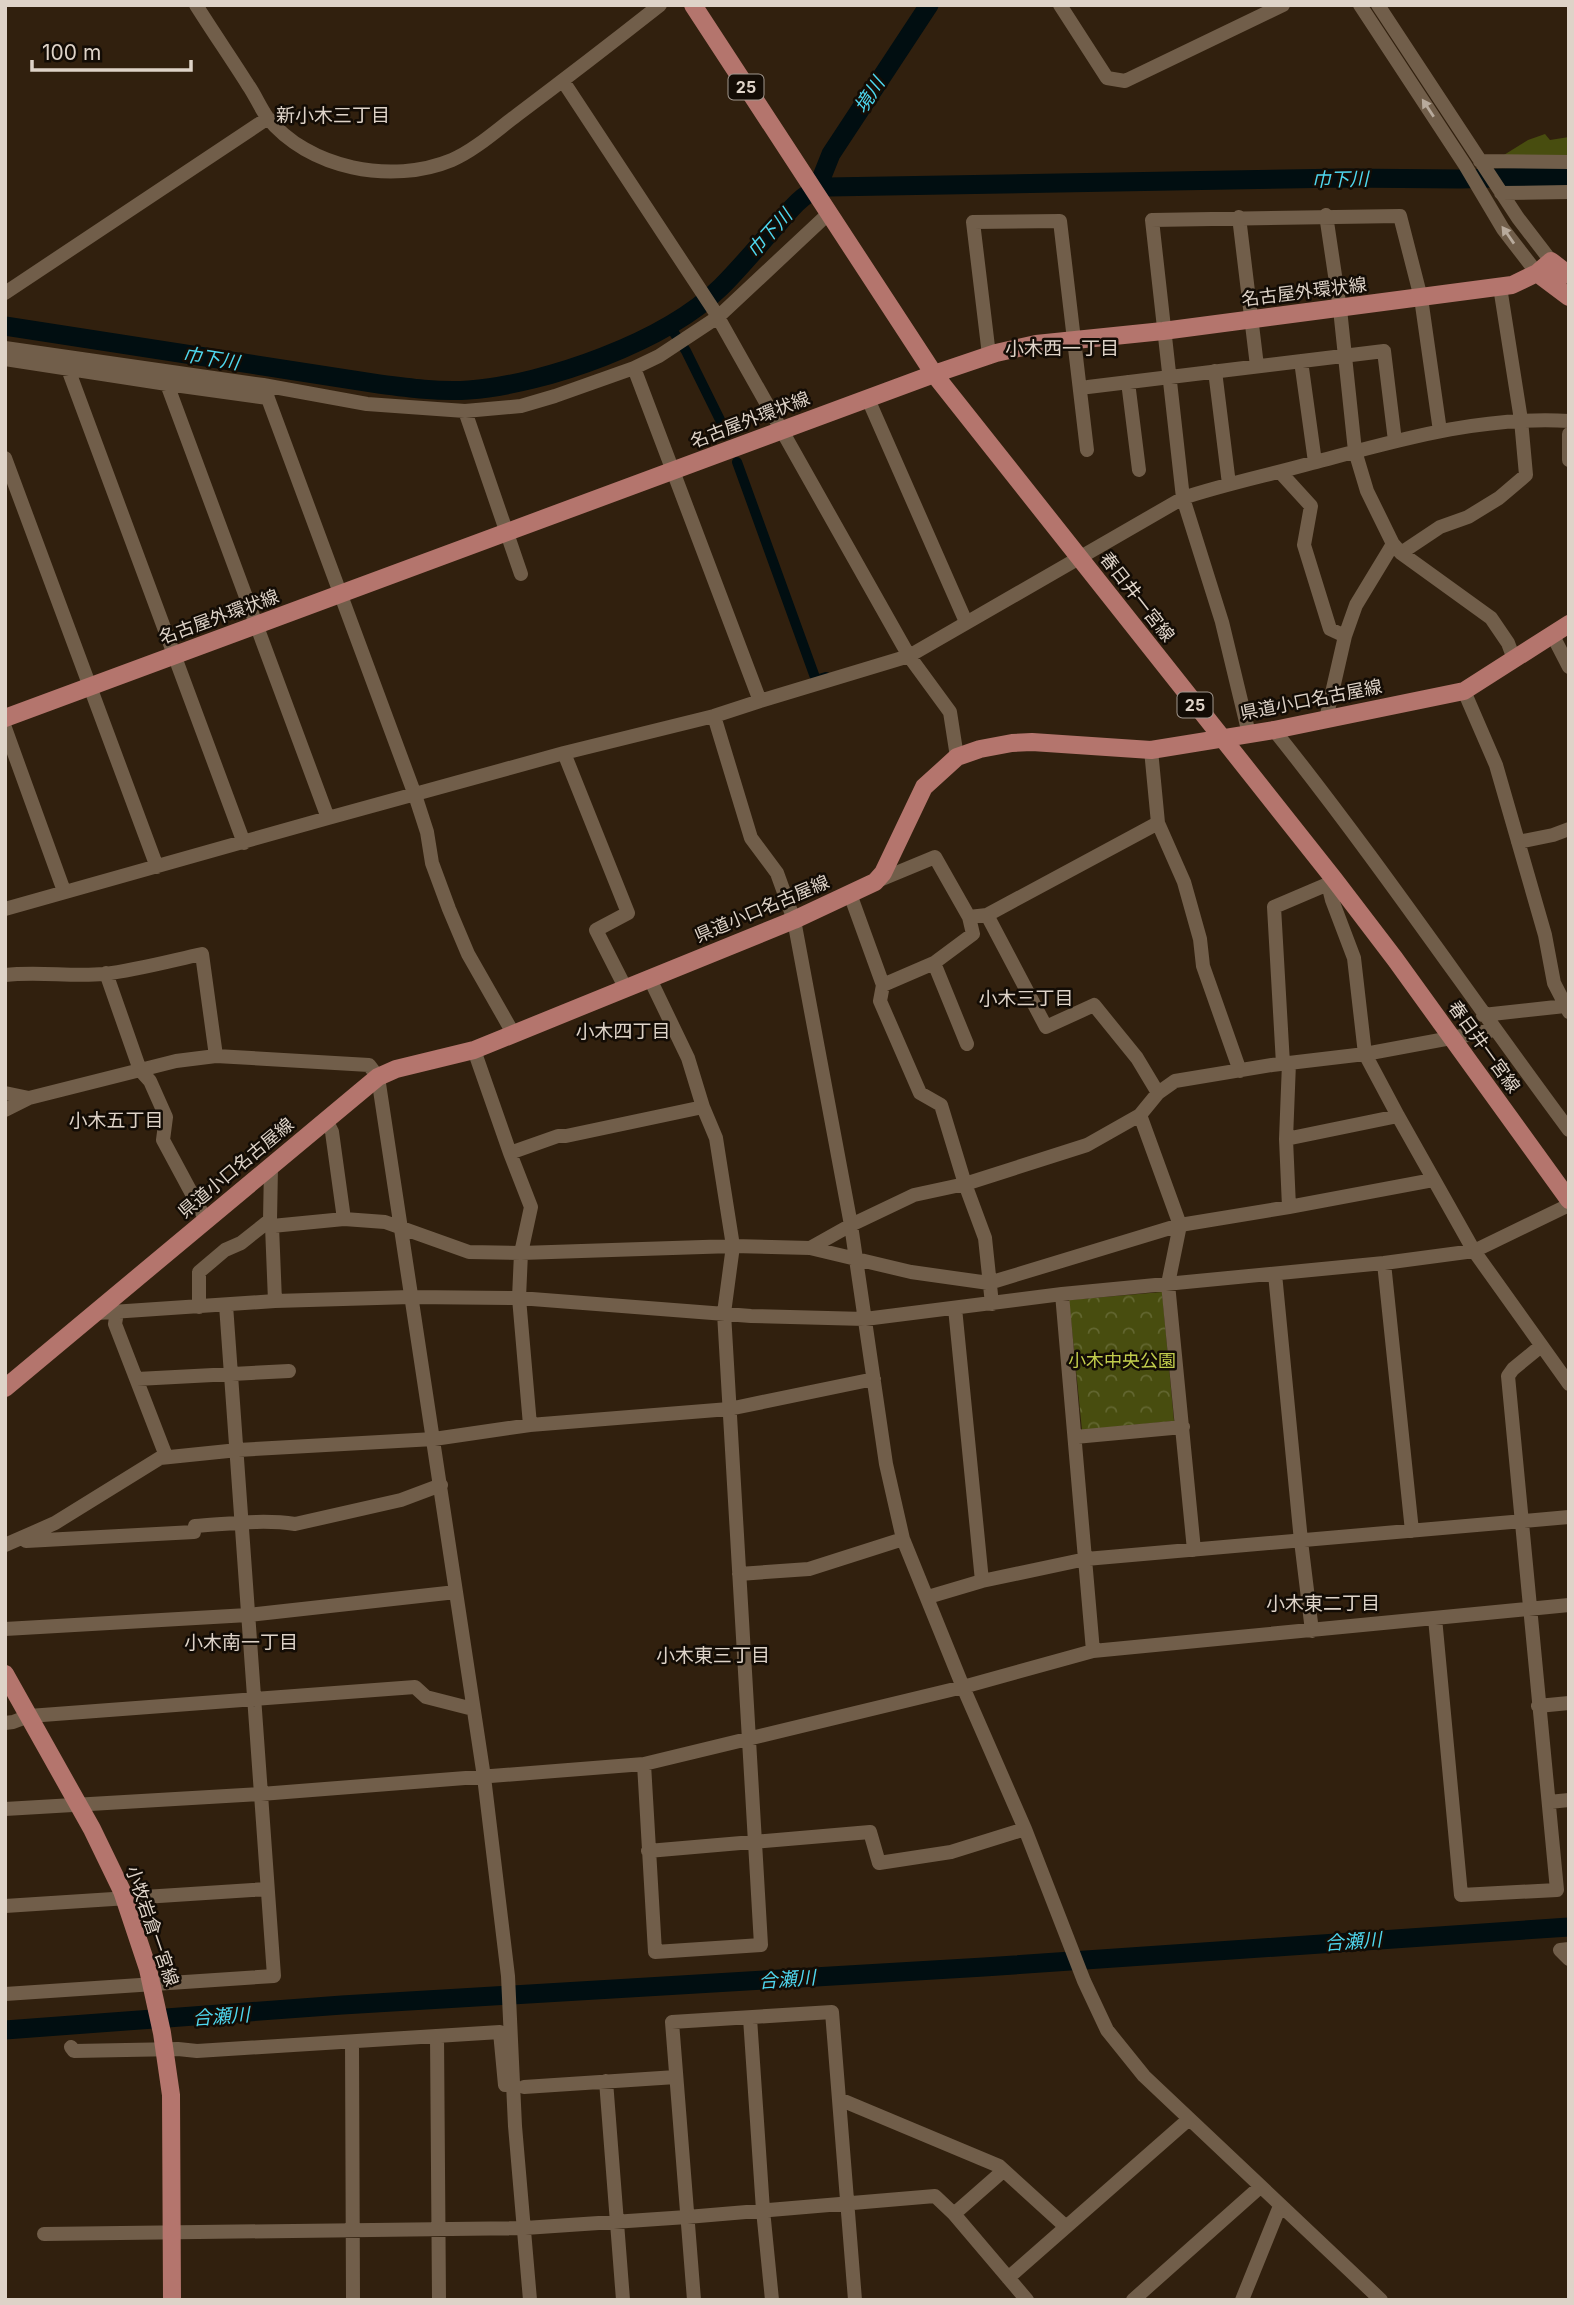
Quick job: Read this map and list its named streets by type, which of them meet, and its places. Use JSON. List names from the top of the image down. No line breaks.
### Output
{"streets":{"main road":["25","名古屋外環状線","春日井一宮線","県道小口名古屋線","小牧岩倉一宮線"]},"crossings":[["名古屋外環状線","春日井一宮線"],["春日井一宮線","県道小口名古屋線"]],"districts":["新小木三丁目","小木西一丁目","小木三丁目","小木四丁目","小木五丁目","小木東二丁目","小木南一丁目","小木東三丁目"],"water":["境川","巾下川","合瀬川"],"parks":["小木中央公園"],"scale_bar":"100 m"}
